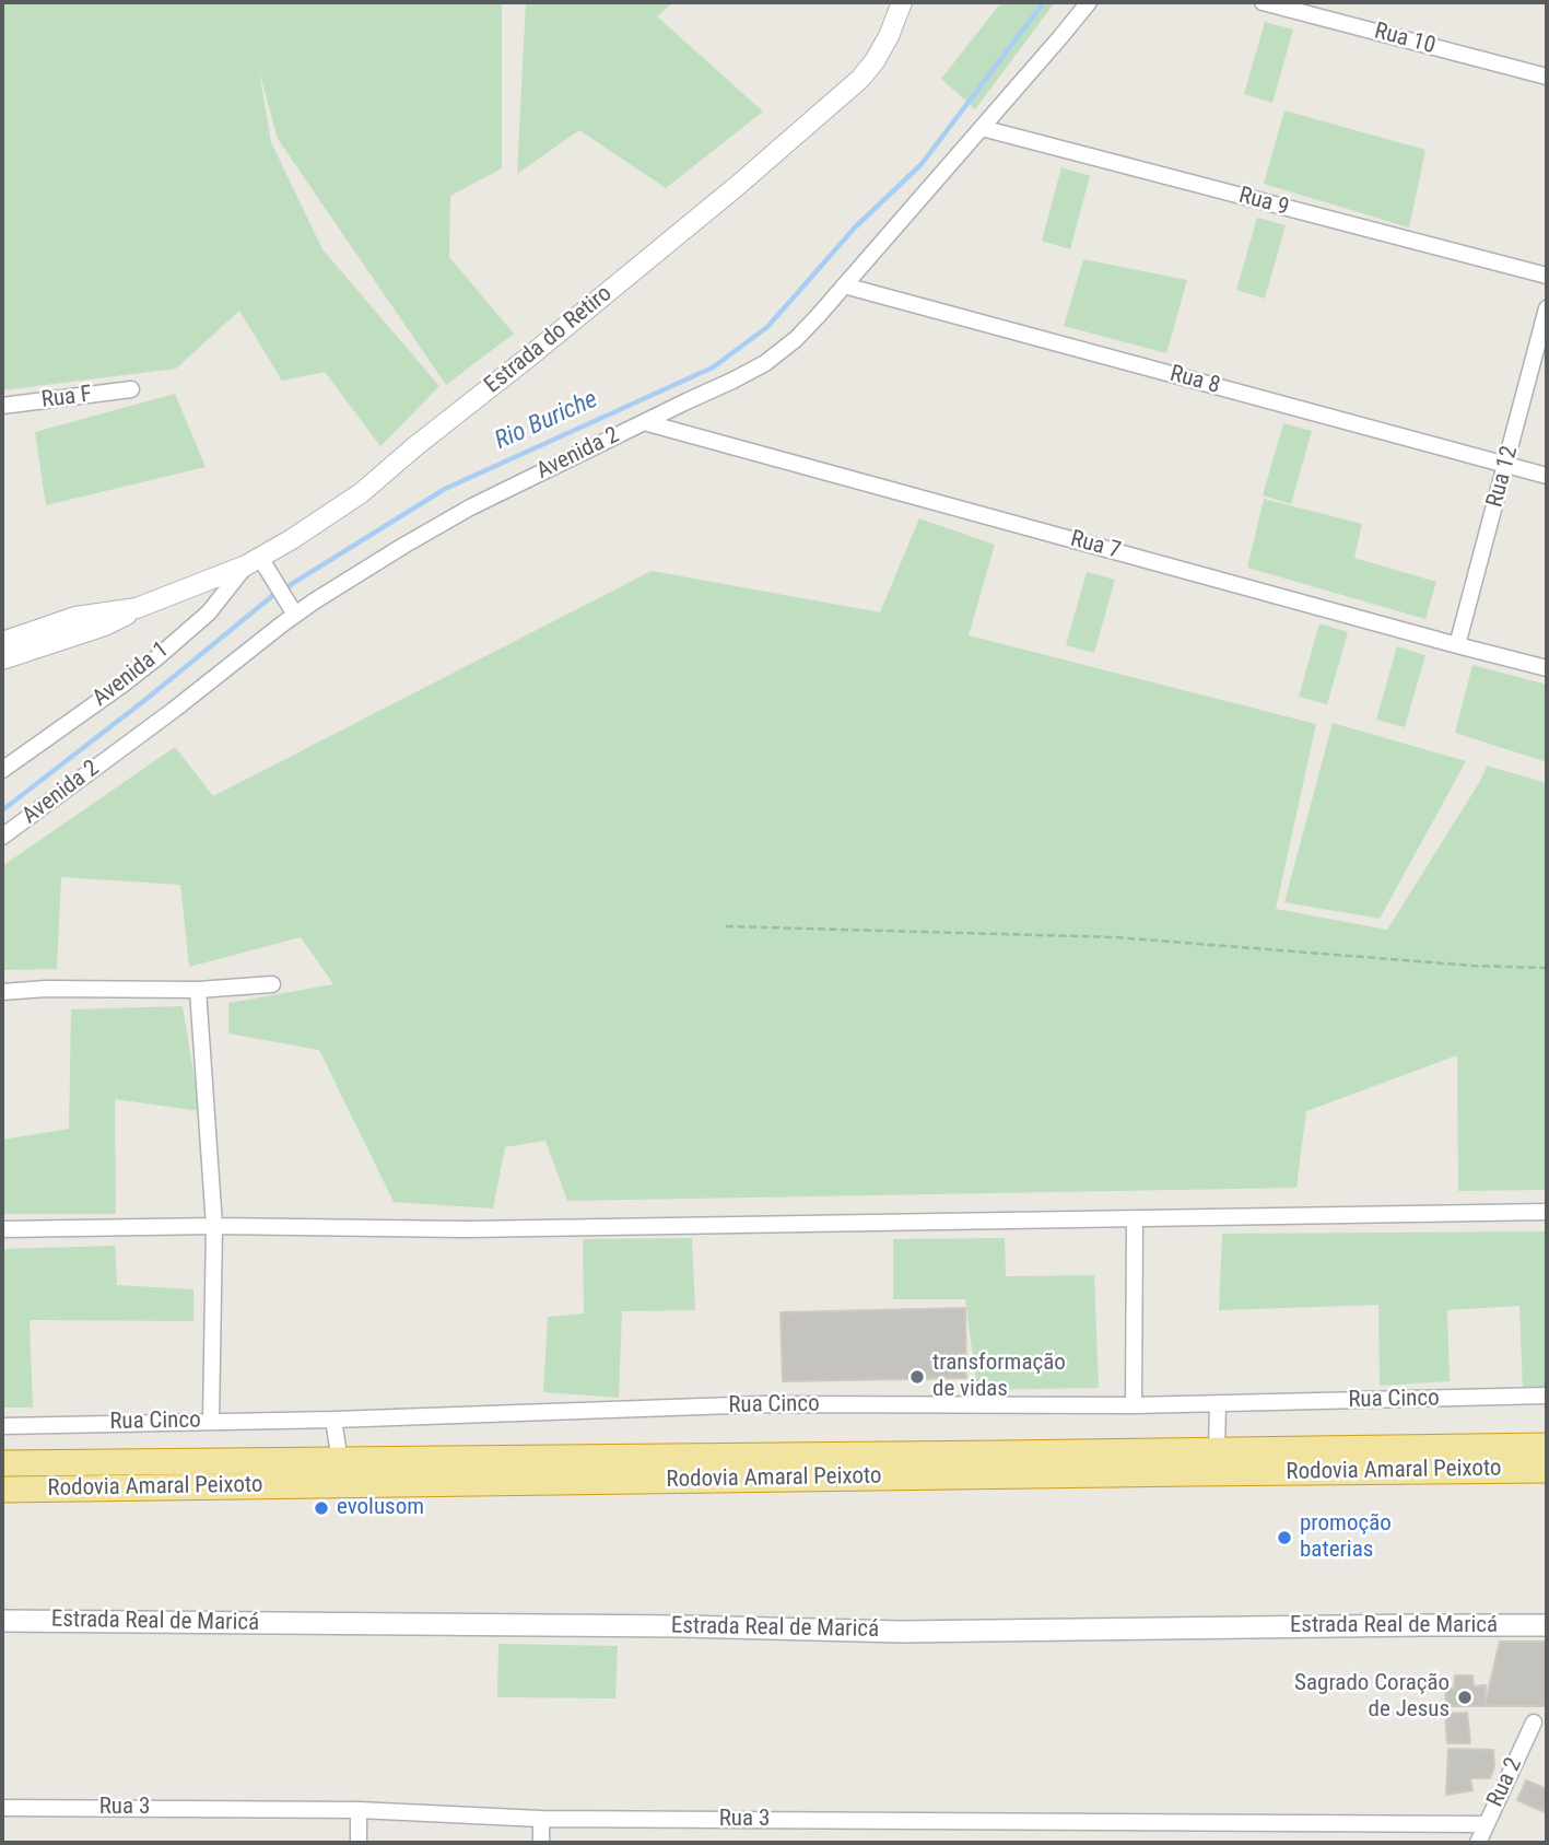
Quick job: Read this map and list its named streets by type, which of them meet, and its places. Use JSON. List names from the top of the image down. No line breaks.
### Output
{"streets":{"highway":["Rodovia Amaral Peixoto"],"main road":["Estrada Real de Maricá"],"street":["Rua 10","Rua 9","Estrada do Retiro","Rua 8","Rua F","Avenida 2","Rua 12","Rua 7","Avenida 1","Rua Cinco","Rua 2","Rua 3"]},"crossings":[["Rua 9","Avenida 2"],["Estrada do Retiro","Avenida 1"],["Rua 8","Avenida 2"],["Rua 8","Rua 12"],["Avenida 2","Rua 7"],["Rua 12","Rua 7"],["Rua 2","Rua 3"]],"water":["Rio Buriche"],"places":["transformação de vidas","evolusom","promoção baterias","Sagrado Coração de Jesus"]}
